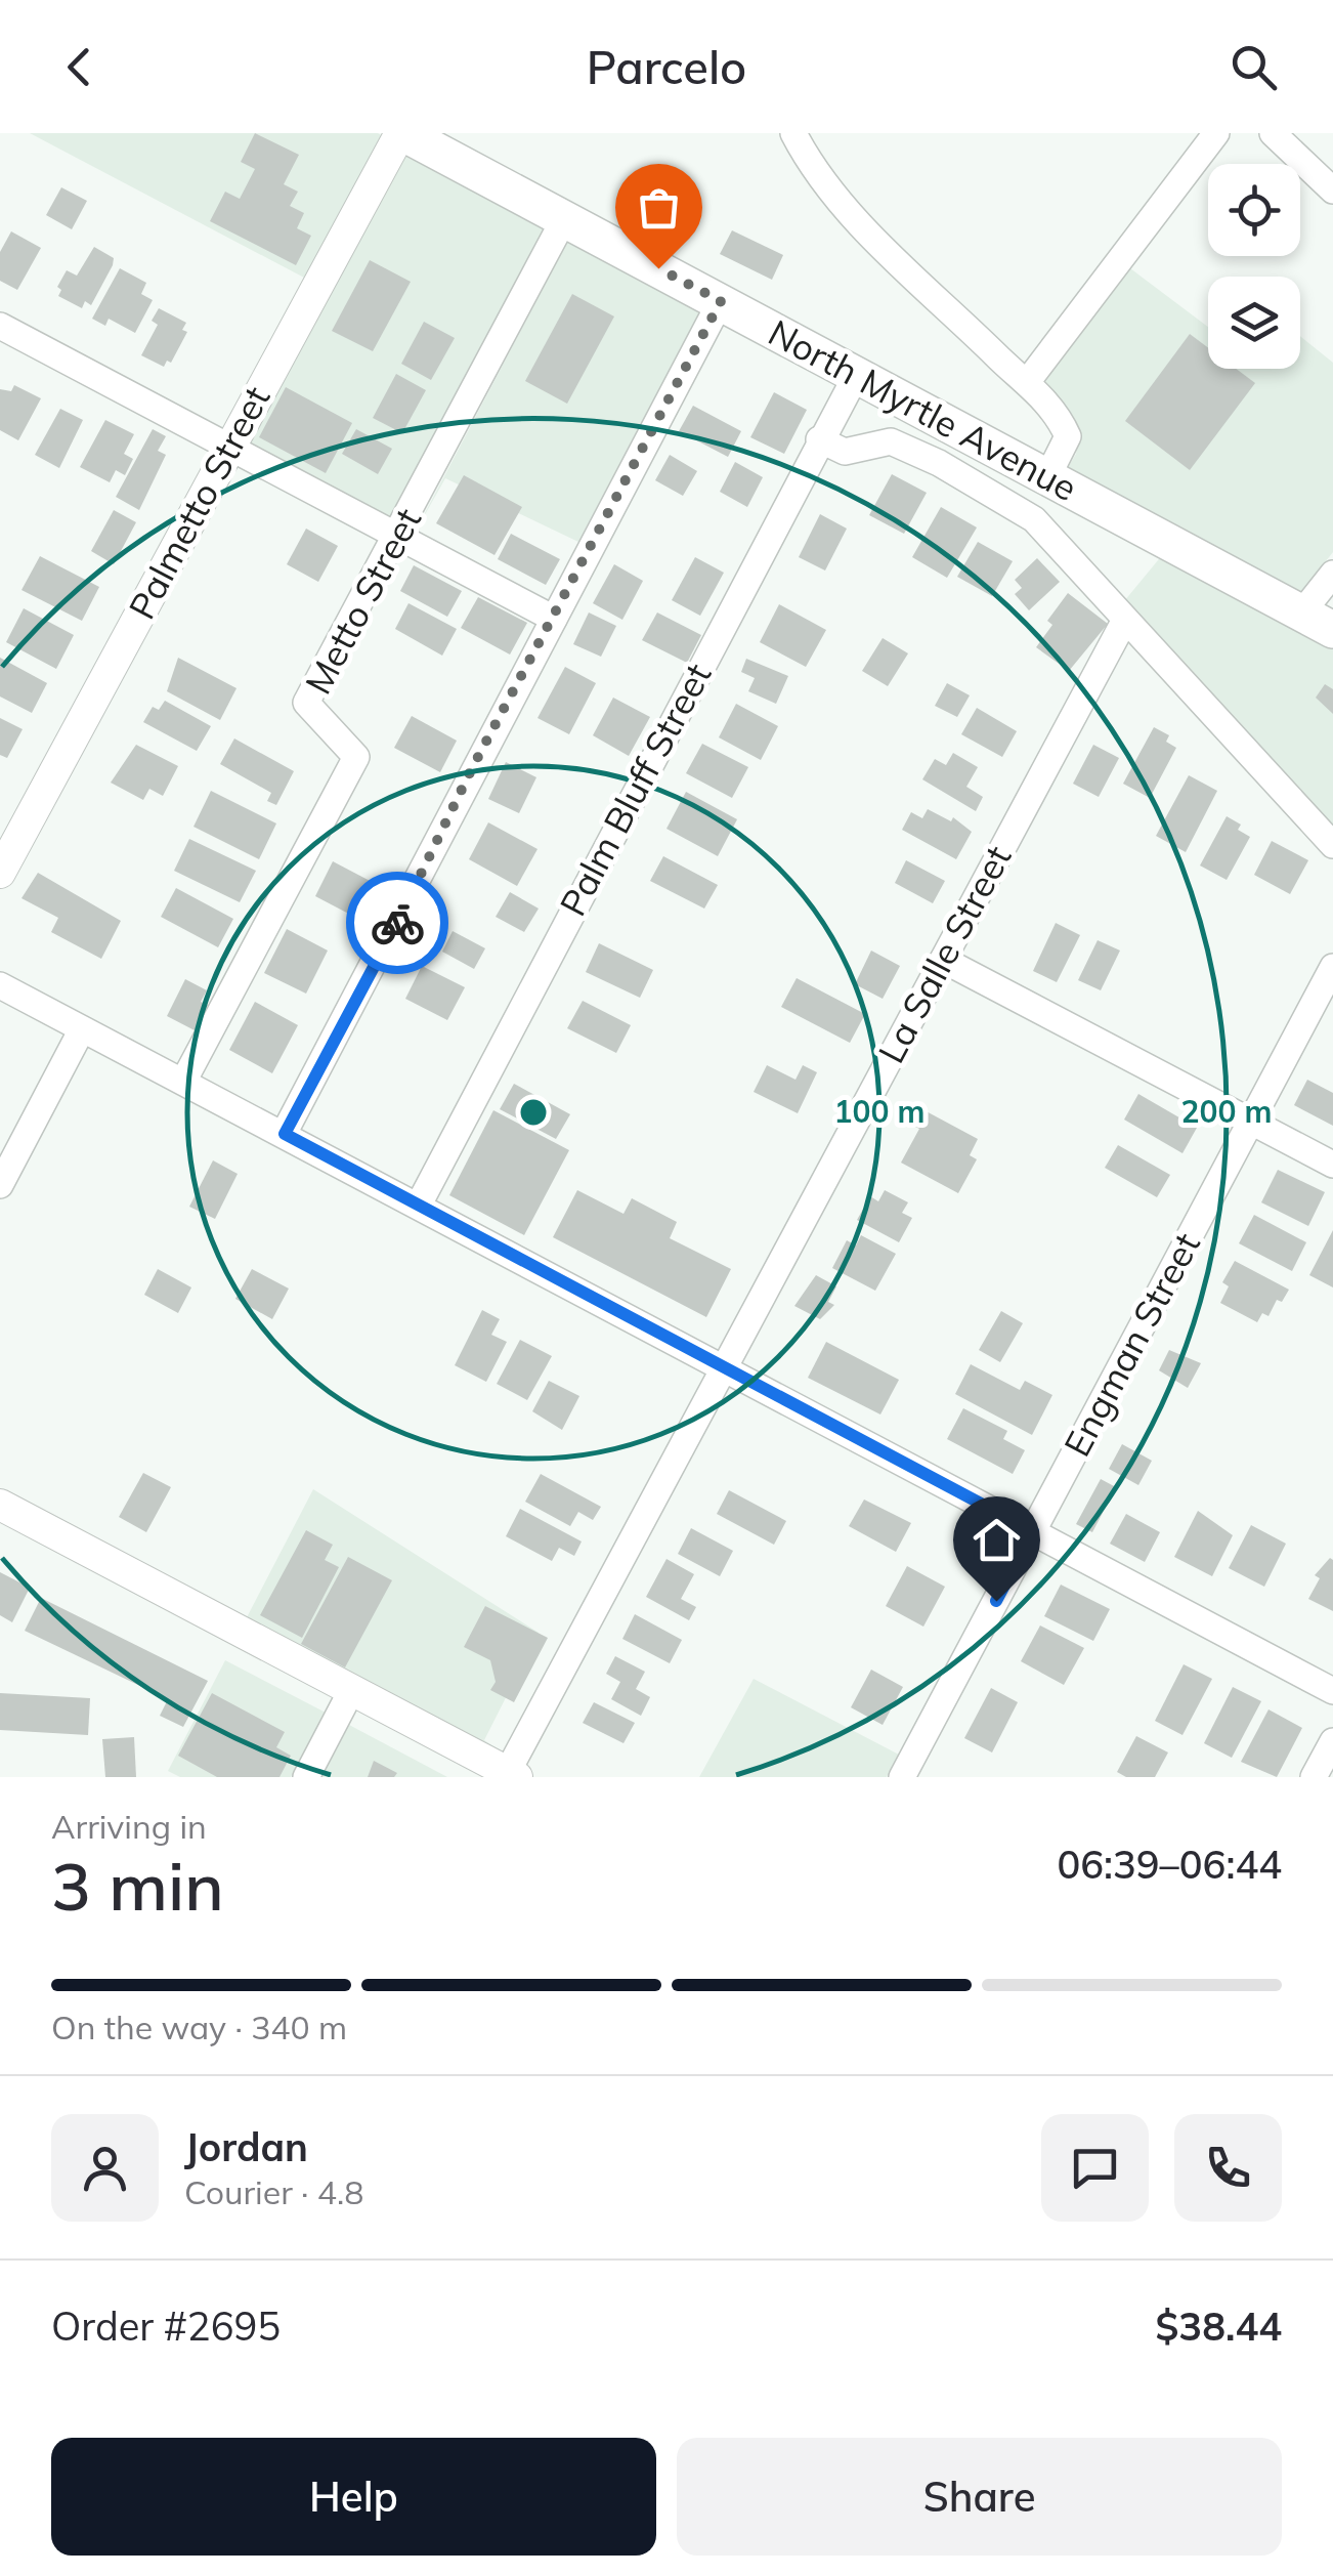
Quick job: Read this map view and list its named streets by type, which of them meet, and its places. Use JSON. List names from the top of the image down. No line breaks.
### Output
{"streets":{"main road":["North Myrtle Avenue"],"street":["Palmetto Street","Metto Street","Palm Bluff Street","La Salle Street","Engman Street"]},"crossings":[["North Myrtle Avenue","Palmetto Street"],["North Myrtle Avenue","Metto Street"],["North Myrtle Avenue","Palm Bluff Street"]],"page":{"header":"Parcelo","heading":["3 min","Arriving in","06:39–06:44"],"panel":["Jordan","Courier · 4.8","Order #2695","$38.44"],"bar":"On the way · 340 m","buttons":["Help","Share"]},"rings":["100 m","200 m"]}
